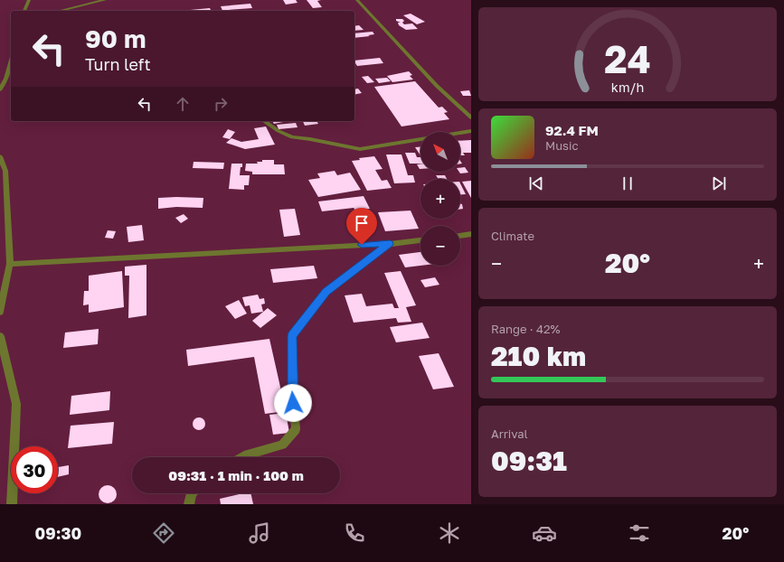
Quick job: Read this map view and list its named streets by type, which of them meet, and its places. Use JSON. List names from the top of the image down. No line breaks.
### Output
{"north":"top left","page":{"turn":["90 m","Turn left"],"song":["92.4 FM","Music"],"map_buttons":["+","−"],"tile":["Climate",["Range · 42%","210 km"],["Arrival","09:31"]],"heat":["−","20°","+"],"limit":"30","trip":"09:31 · 1 min · 100 m","tabs":["09:30","20°"],"gauge":["24","km/h"]}}
